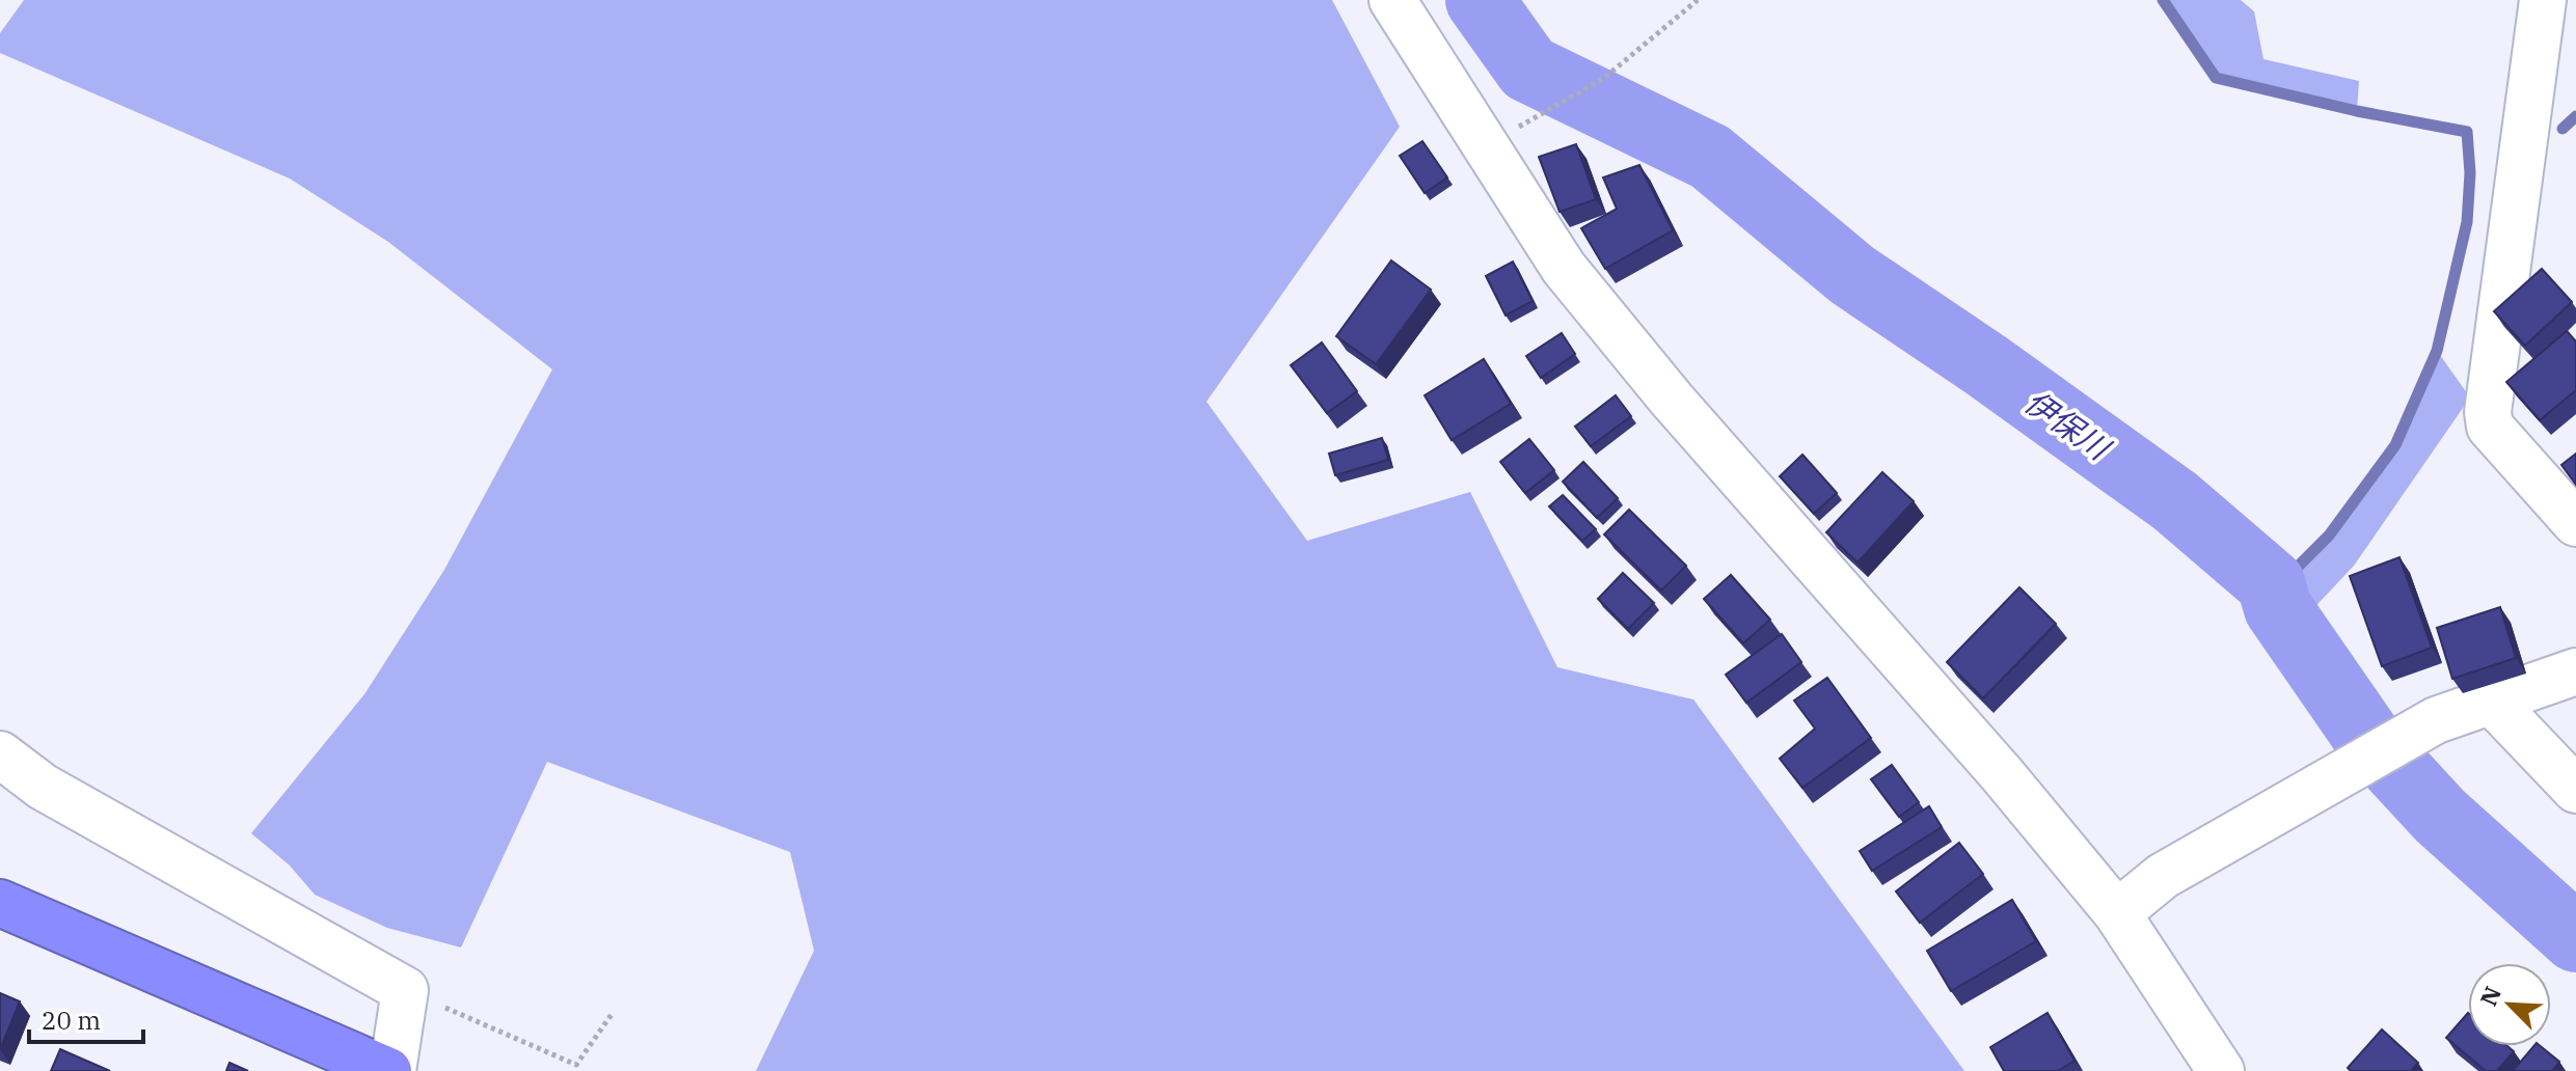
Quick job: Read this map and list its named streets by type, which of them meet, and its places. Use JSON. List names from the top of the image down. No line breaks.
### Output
{"water":["伊保川"],"scale_bar":"20 m","north":"top left"}
